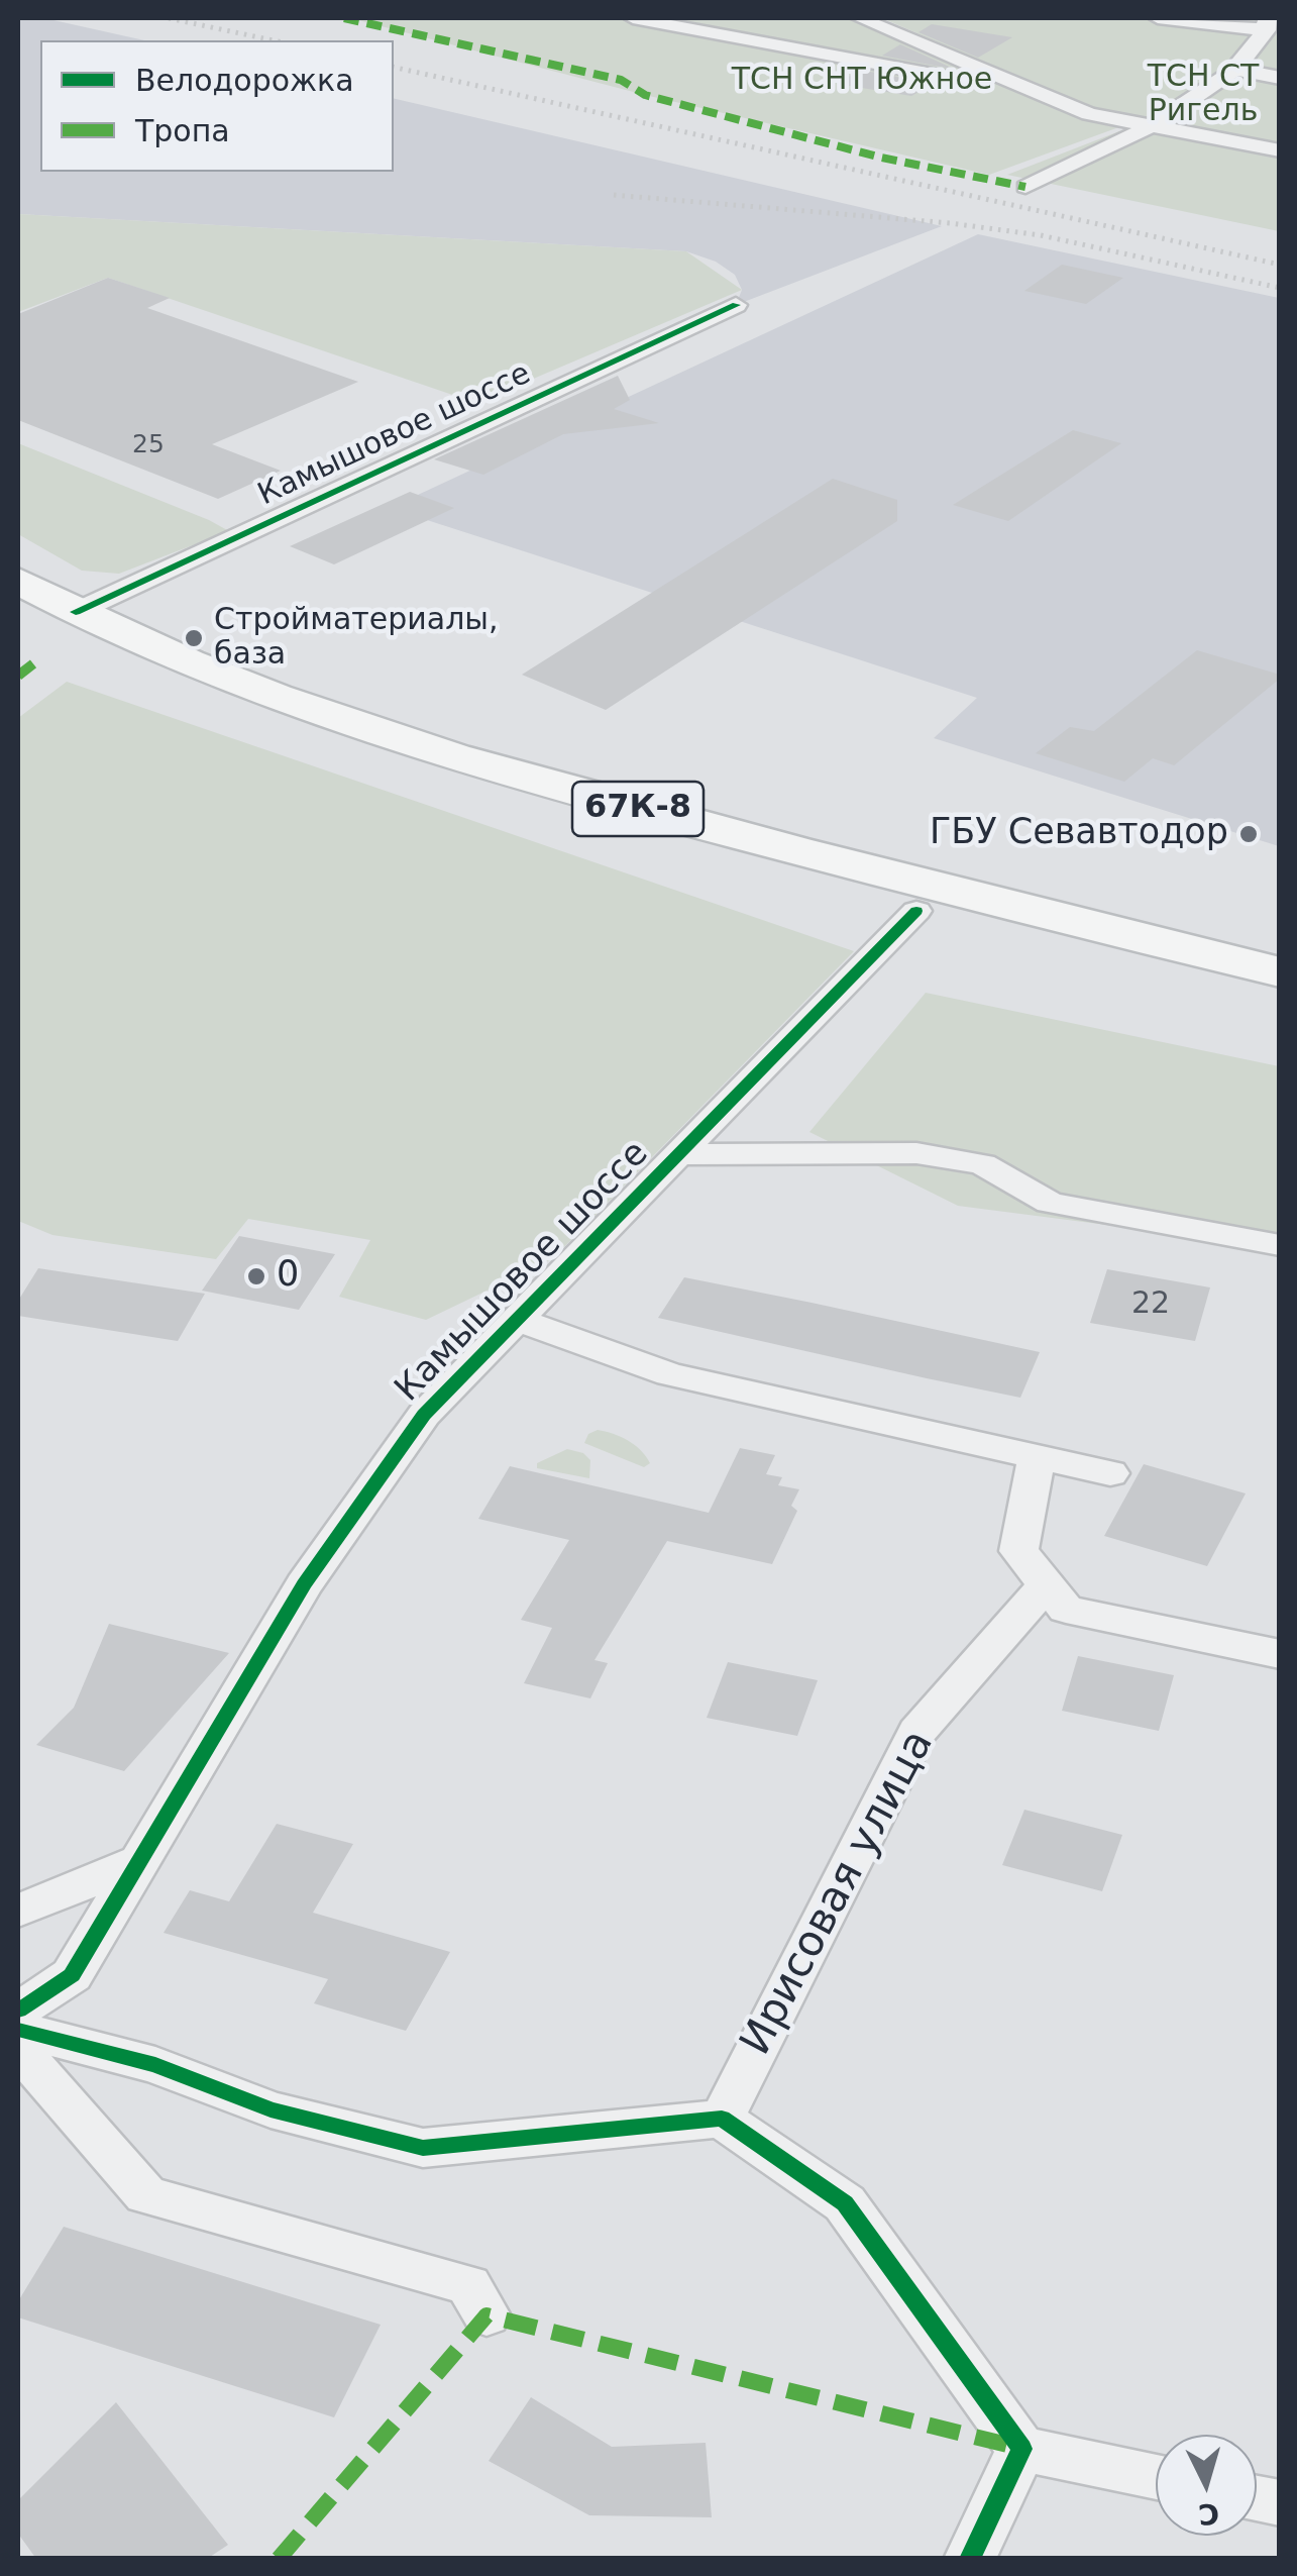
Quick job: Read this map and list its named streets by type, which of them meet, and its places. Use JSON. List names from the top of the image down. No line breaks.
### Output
{"streets":{"main road":["67К-8"],"street":["Камышовое шоссе","Ирисовая улица"]},"crossings":[["Камышовое шоссе","67К-8"]],"parks":["ТСН СТ Ригель","ТСН СНТ Южное"],"places":["Стройматериалы, база","ГБУ Севавтодор","0"],"house_numbers":["25","22"],"legend":["Велодорожка","Тропа"],"north":"bottom"}
